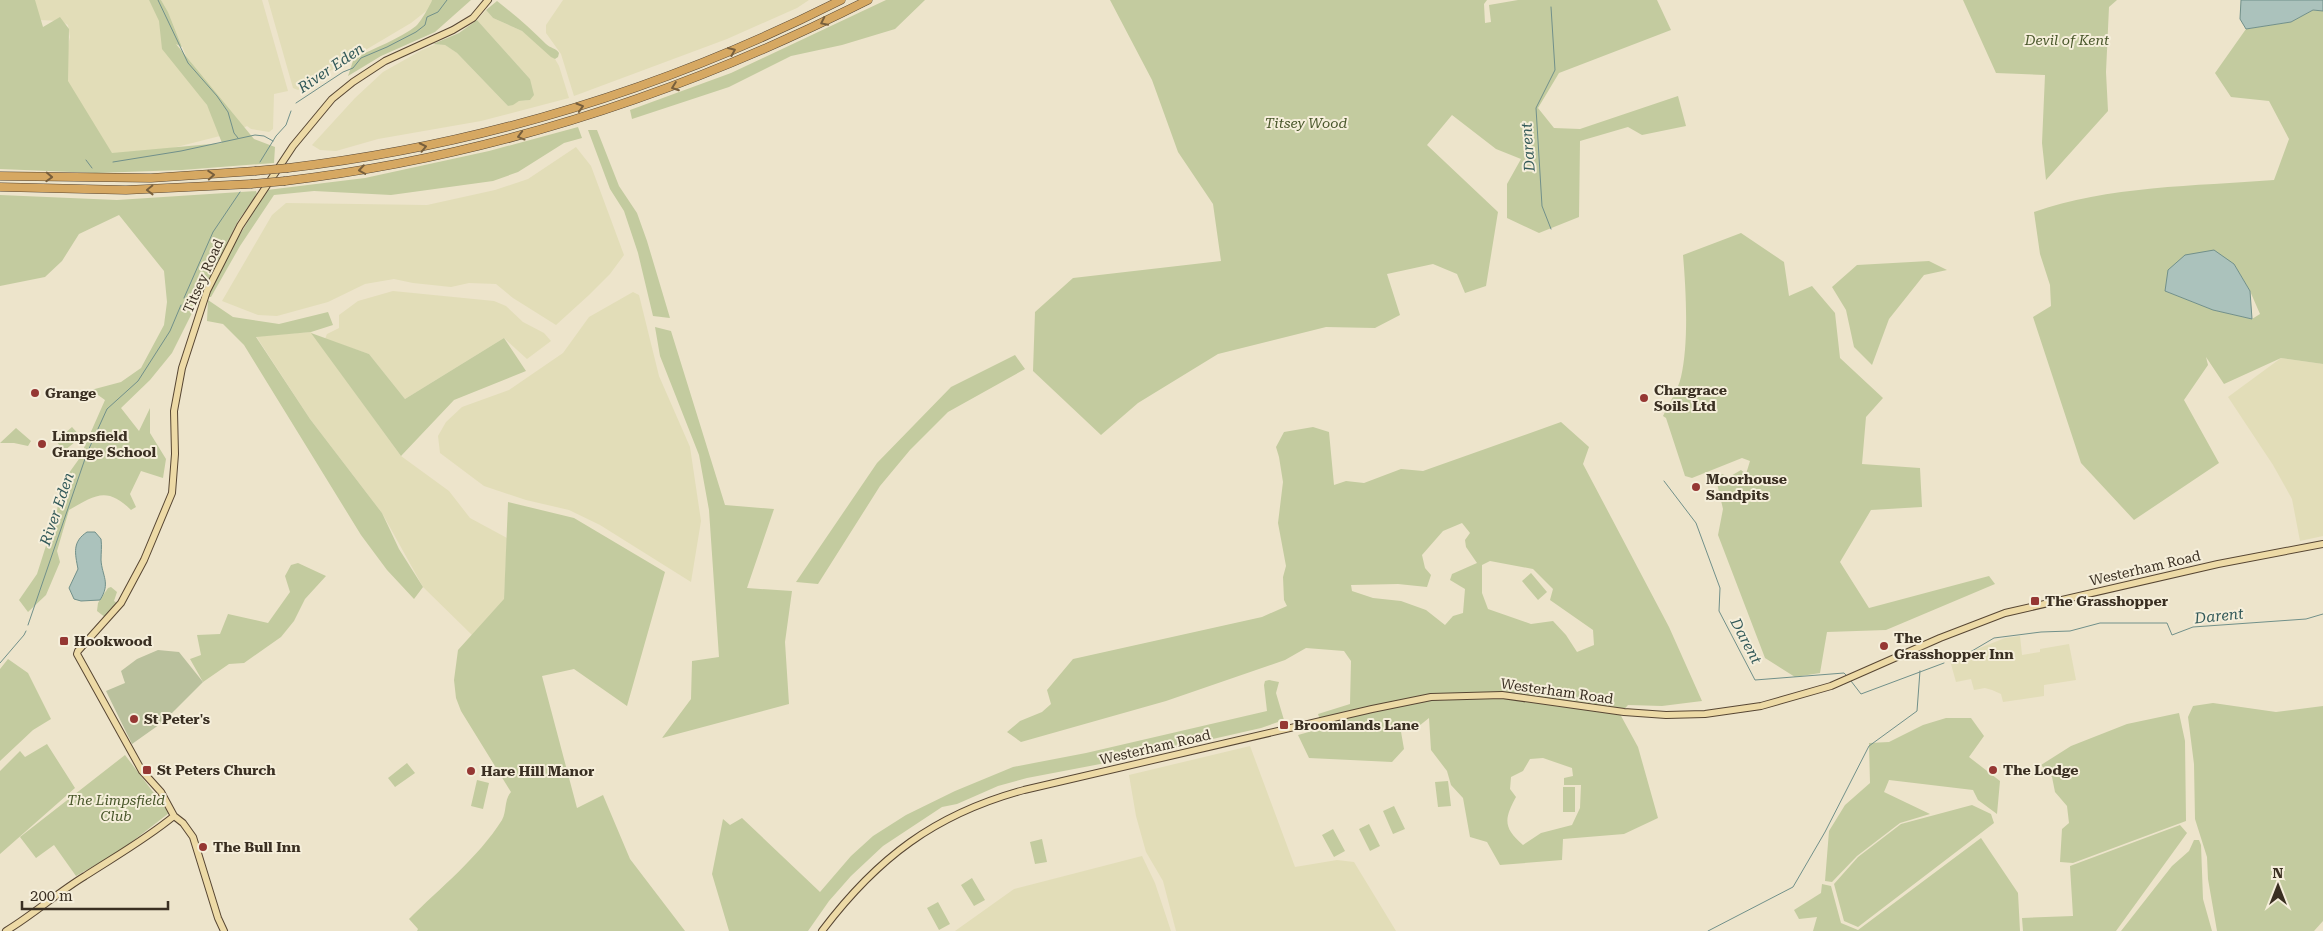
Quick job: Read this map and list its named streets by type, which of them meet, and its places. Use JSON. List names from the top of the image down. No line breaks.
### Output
{"streets":{"main road":["Titsey Road","Westerham Road"]},"water":["River Eden","Darent"],"parks":["Devil of Kent","Titsey Wood","The Limpsfield Club"],"places":{"other":["Grange","Chargrace Soils Ltd","Limpsfield Grange School","Moorhouse Sandpits","The Grasshopper Inn","St Peter's","The Lodge","Hare Hill Manor","The Bull Inn"],"transit":["The Grasshopper","Hookwood","Broomlands Lane","St Peters Church"]},"scale_bar":"200 m","north":"top"}
